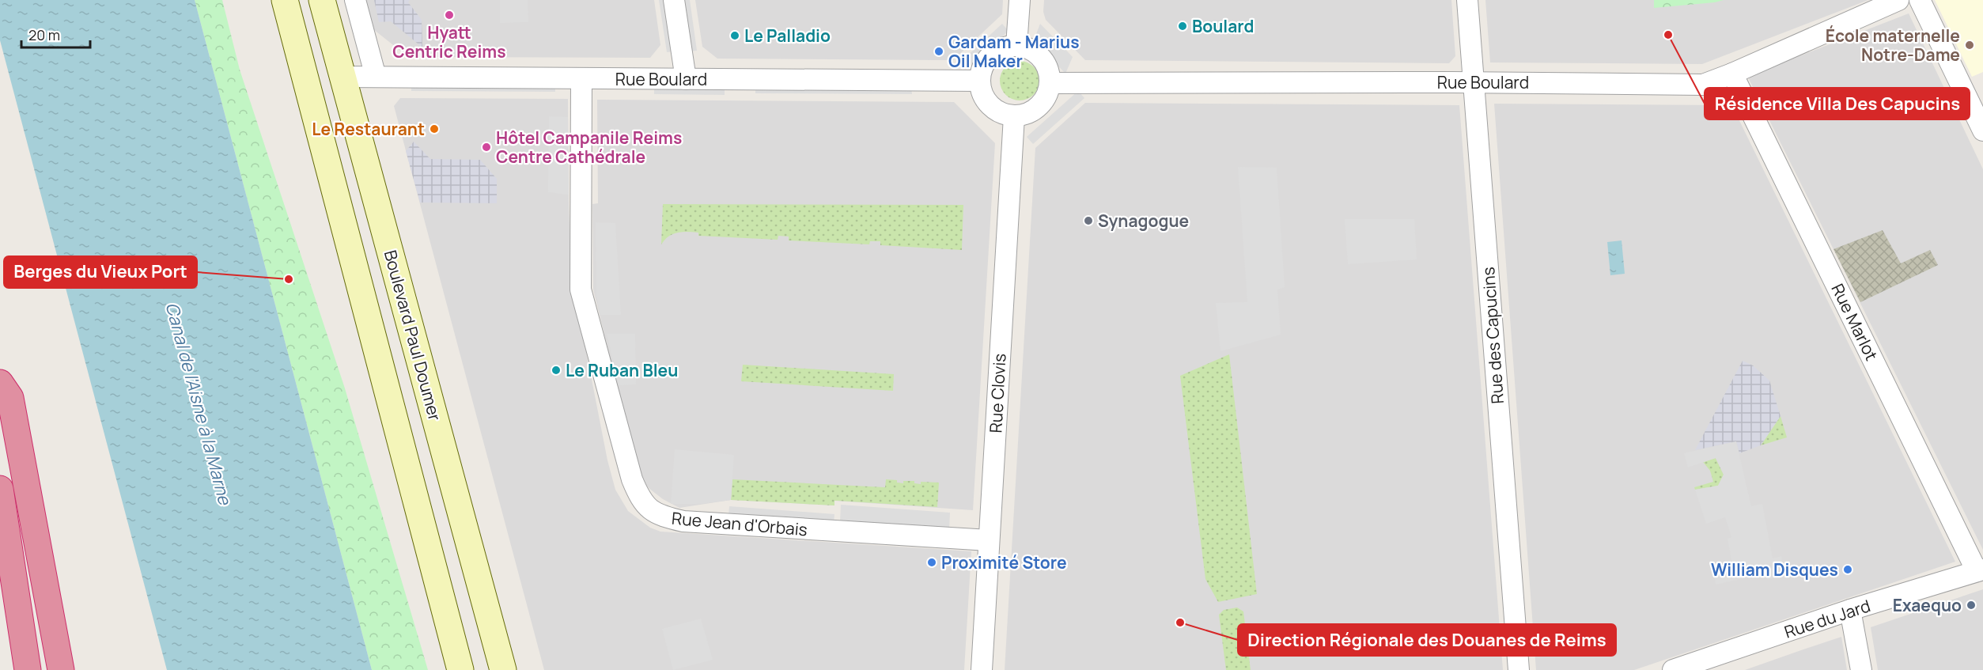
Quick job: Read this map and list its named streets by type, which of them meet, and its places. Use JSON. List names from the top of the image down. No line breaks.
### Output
{"streets":{"main road":["Boulevard Paul Doumer"],"street":["Rue Boulard","Rue Marlot","Rue des Capucins","Rue Clovis","Rue Jean d'Orbais","Rue du Jard"]},"crossings":[["Rue Boulard","Rue Marlot"],["Rue Boulard","Boulevard Paul Doumer"],["Rue Boulard","Rue des Capucins"],["Rue Boulard","Rue Clovis"],["Rue Boulard","Rue Jean d'Orbais"],["Rue Marlot","Rue du Jard"],["Rue Clovis","Rue Jean d'Orbais"]],"water":["Canal de l'Aisne à la Marne"],"places":["Hyatt Centric Reims","Boulard","Résidence Villa Des Capucins","Le Palladio","École maternelle Notre-Dame","Gardam - Marius Oil Maker","Le Restaurant","Hôtel Campanile Reims Centre Cathédrale","Synagogue","Berges du Vieux Port","Le Ruban Bleu","Proximité Store","William Disques","Exaequo","Direction Régionale des Douanes de Reims"],"scale_bar":"20 m"}
